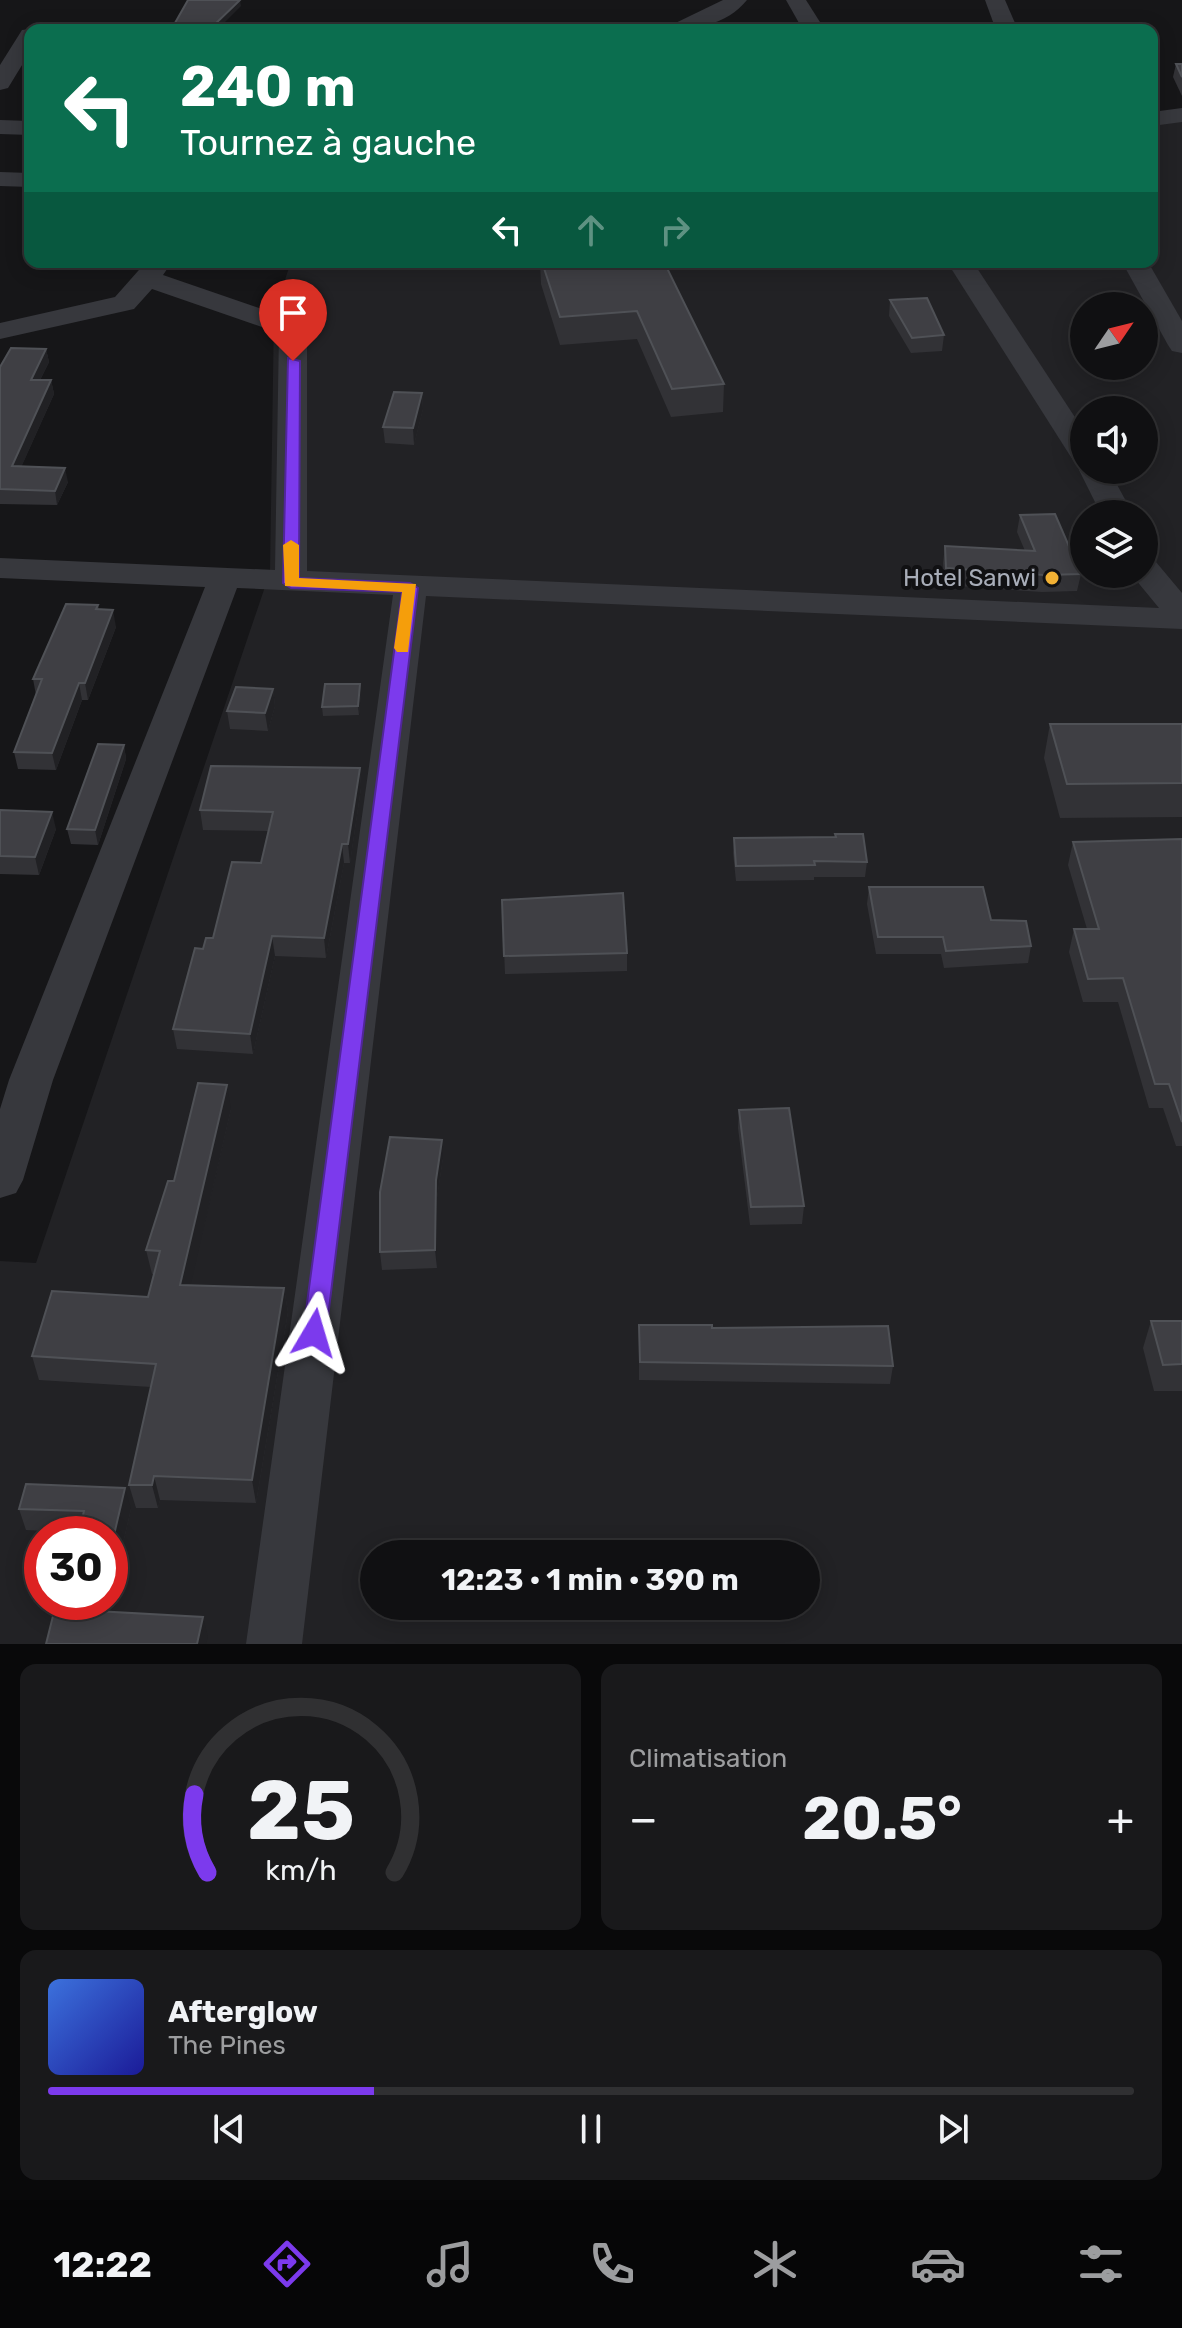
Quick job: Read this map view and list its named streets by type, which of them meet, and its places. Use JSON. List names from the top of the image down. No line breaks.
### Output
{"places":["Hotel Sanwi"],"north":"top right","page":{"turn":["240 m","Tournez à gauche"],"limit":"30","trip":"12:23 · 1 min · 390 m","tile":"Climatisation","heat":["−","20.5°","+"],"song":["Afterglow","The Pines"],"tabs":"12:22","gauge":["25","km/h"]}}
